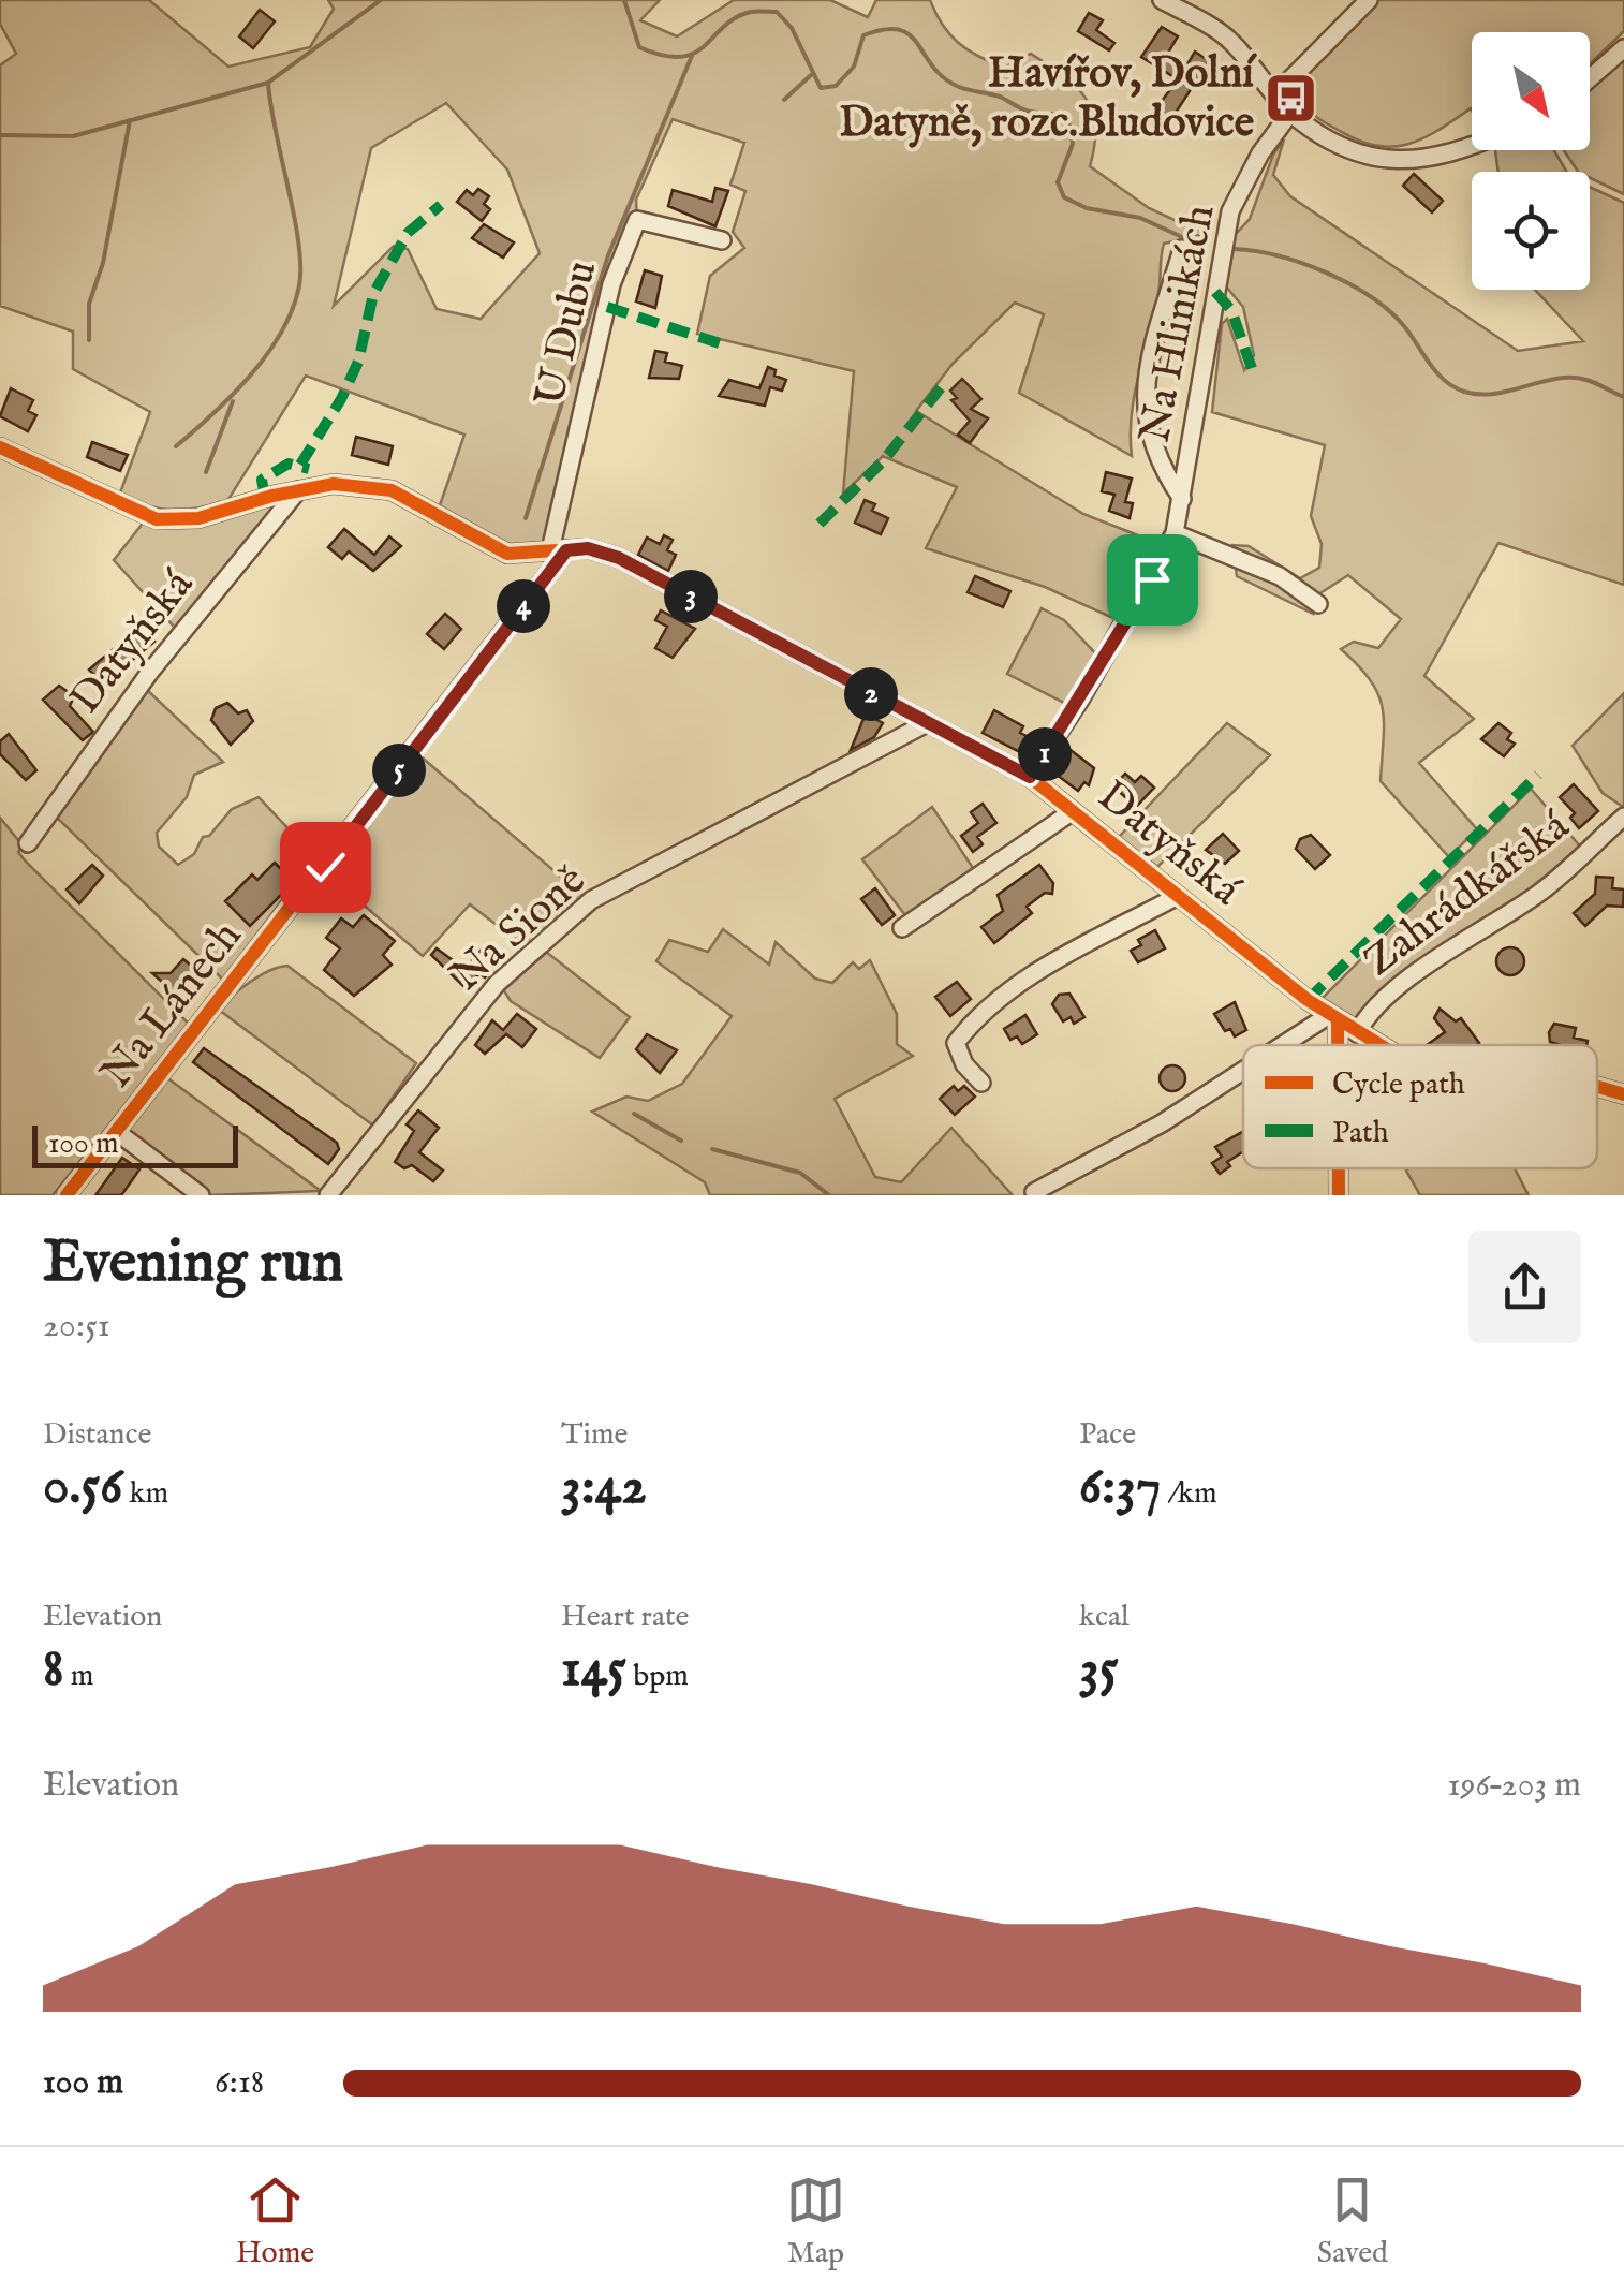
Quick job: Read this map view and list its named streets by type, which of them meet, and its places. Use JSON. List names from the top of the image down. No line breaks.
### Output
{"streets":{"street":["Na Hlinikách","U Dubu","Datyňská","Zahrádkářská","Na Sioně","Na Lánech"]},"crossings":[["Na Hlinikách","Datyňská"],["U Dubu","Datyňská"],["U Dubu","Na Lánech"],["Datyňská","Zahrádkářská"],["Datyňská","Na Sioně"],["Datyňská","Na Lánech"]],"places":{"bus stop":["Havířov, Dolní Datyně, rozc.Bludovice"]},"legend":["Cycle path","Path"],"scale_bar":"100 m","north":"bottom right","page":{"pins":["3","4","2","1","5"],"scale":"100 m","heading":["Evening run","20:51"],"stats":[["Distance","0.56 km"],["Time","3:42"],["Pace","6:37 /km"],["Elevation","8 m"],["Heart rate","145 bpm"],["kcal","35"]],"chart":["Elevation","196–203 m"],"list":[{"name":"100 m","note":"6:18"}],"tabs":["Home","Map","Saved"]}}
